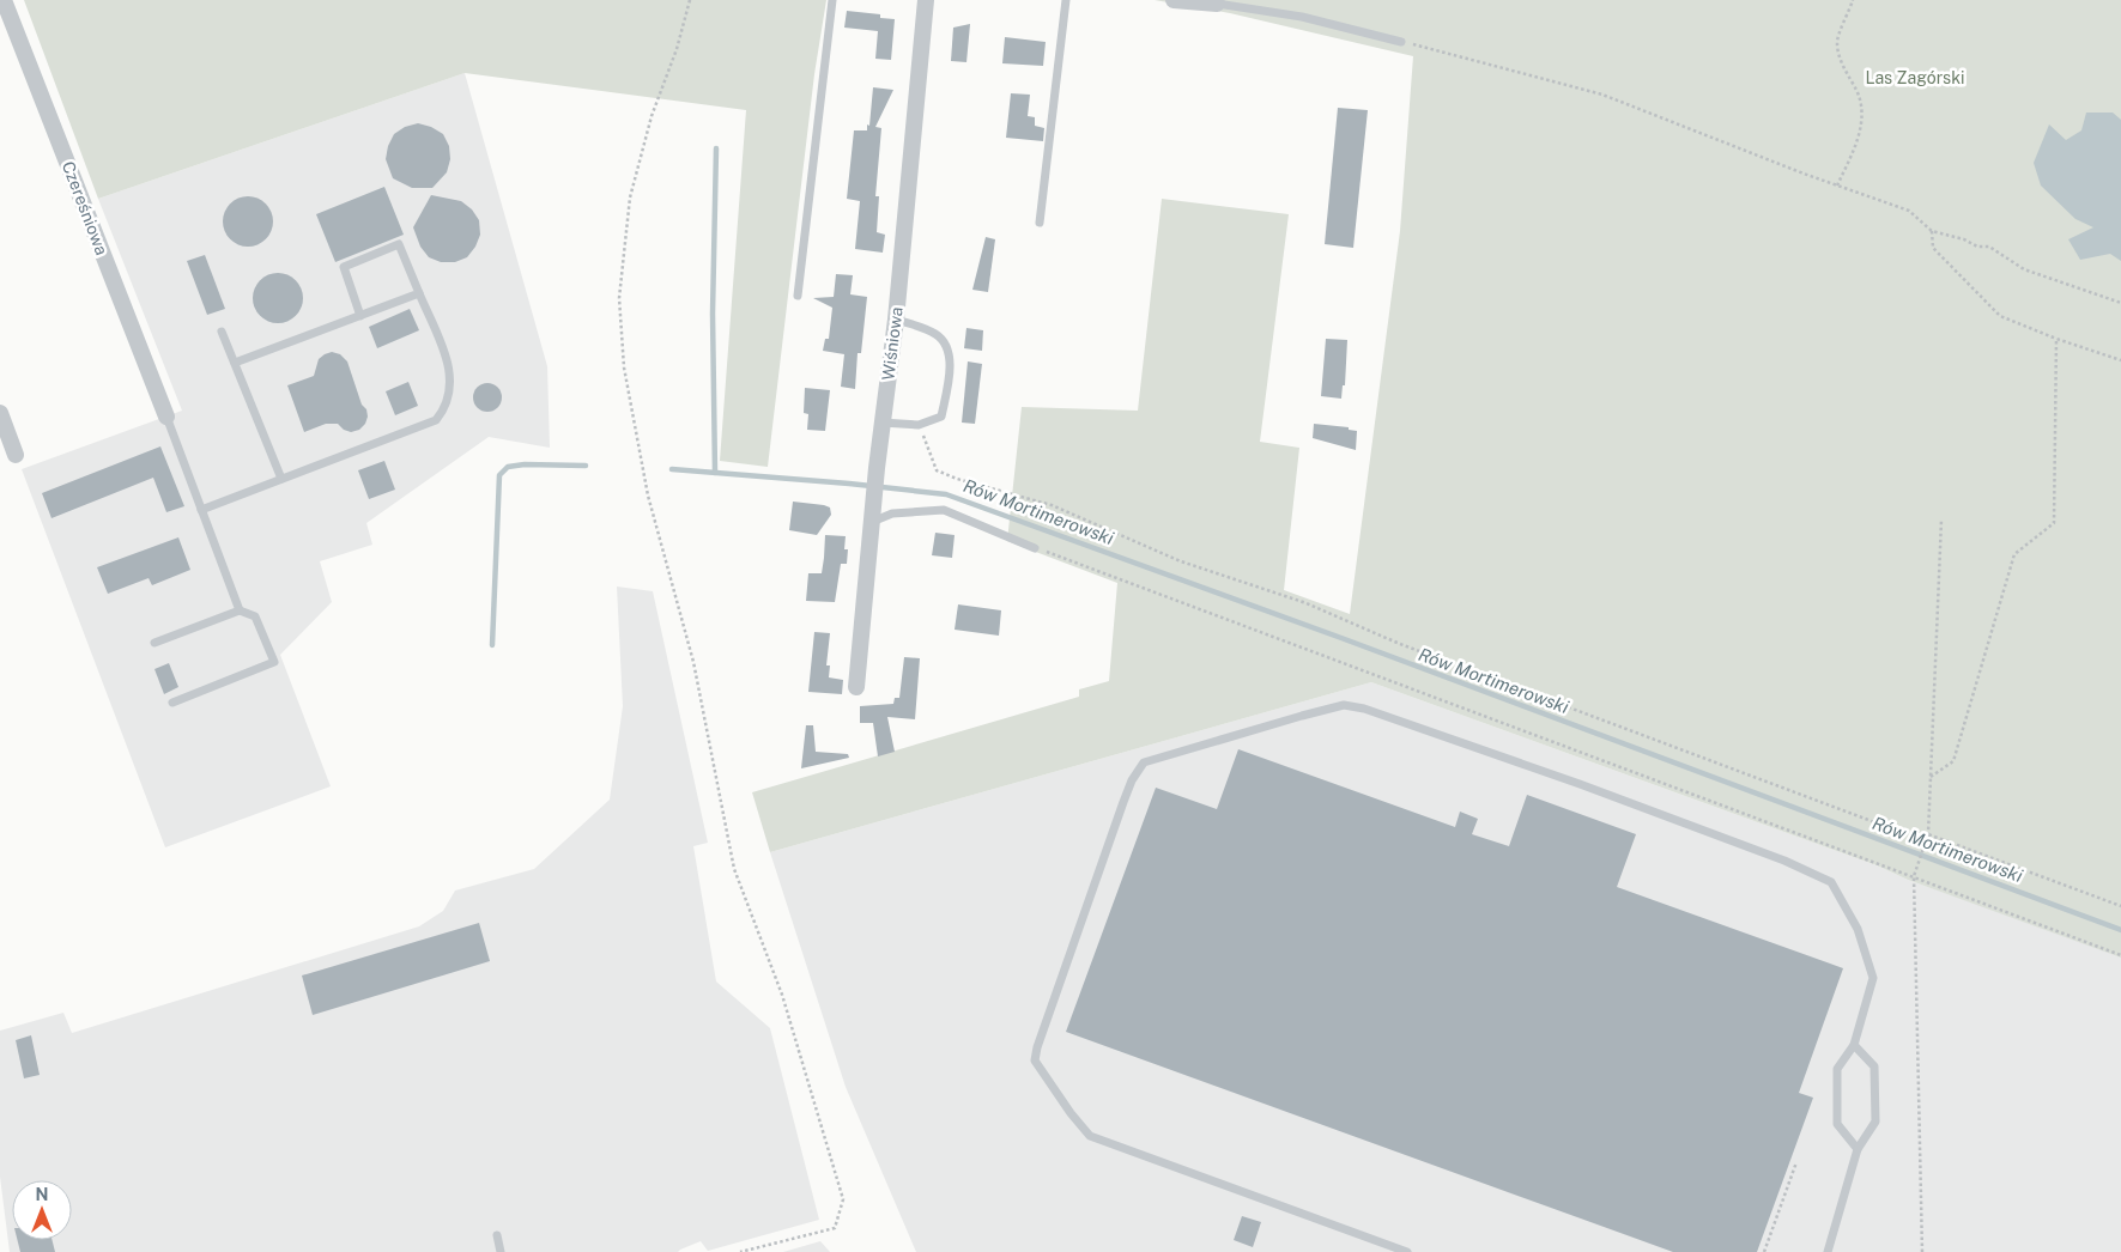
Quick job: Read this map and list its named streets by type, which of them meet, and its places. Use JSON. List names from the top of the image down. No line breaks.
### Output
{"streets":{"street":["Czereśniowa","Wiśniowa"]},"water":["Rów Mortimerowski"],"parks":["Las Zagórski"],"north":"top"}
